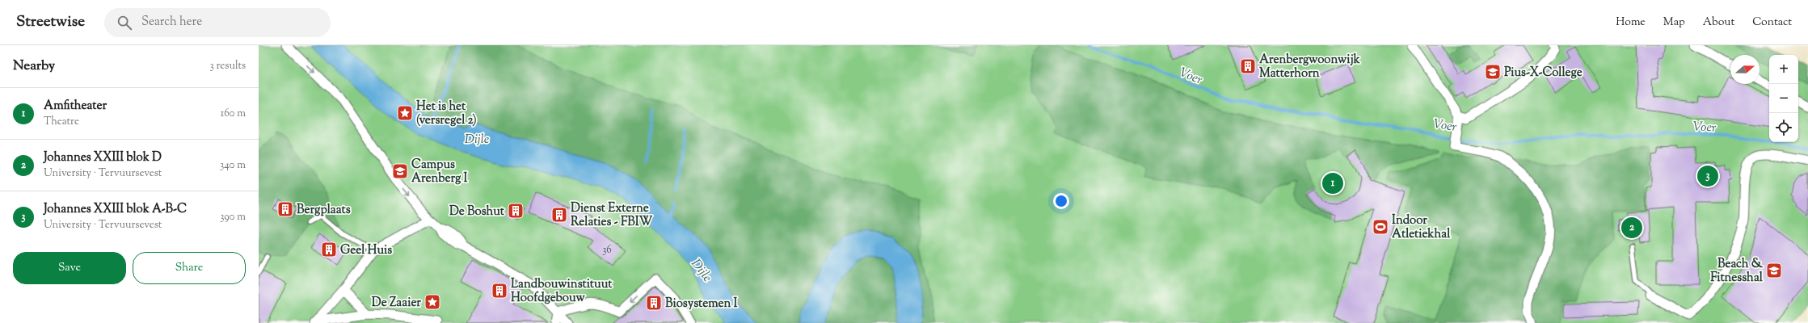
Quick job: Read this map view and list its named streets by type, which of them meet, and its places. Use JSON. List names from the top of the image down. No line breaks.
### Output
{"water":["Voer","Dijle"],"places":{"building":["Arenbergwoonwijk Matterhorn","Bergplaats","De Boshut","Dienst Externe Relaties - FBIW","Geel Huis","Landbouwinstituut Hoofdgebouw","Biosystemen I"],"school or university":["Pius-X-College","Campus Arenberg I","Beach & Fitnesshal"],"place":["Het is het (versregel 2)","De Zaaier"],"sports":["Indoor Atletiekhal"]},"house_numbers":["36"],"north":"right","page":{"header":"Streetwise","search":"Search here","nav":["Home","Map","About","Contact"],"heading":["Nearby","3 results"],"map_buttons":["+","−"],"list":[{"mark":"1","name":"Amfitheater","note":"Theatre","value":"160 m"},{"mark":"2","name":"Johannes XXIII blok D","note":"University · Tervuursevest","value":"340 m"},{"mark":"3","name":"Johannes XXIII blok A-B-C","note":"University · Tervuursevest","value":"390 m"}],"pins":["3","1","2"],"buttons":["Save","Share"]}}
